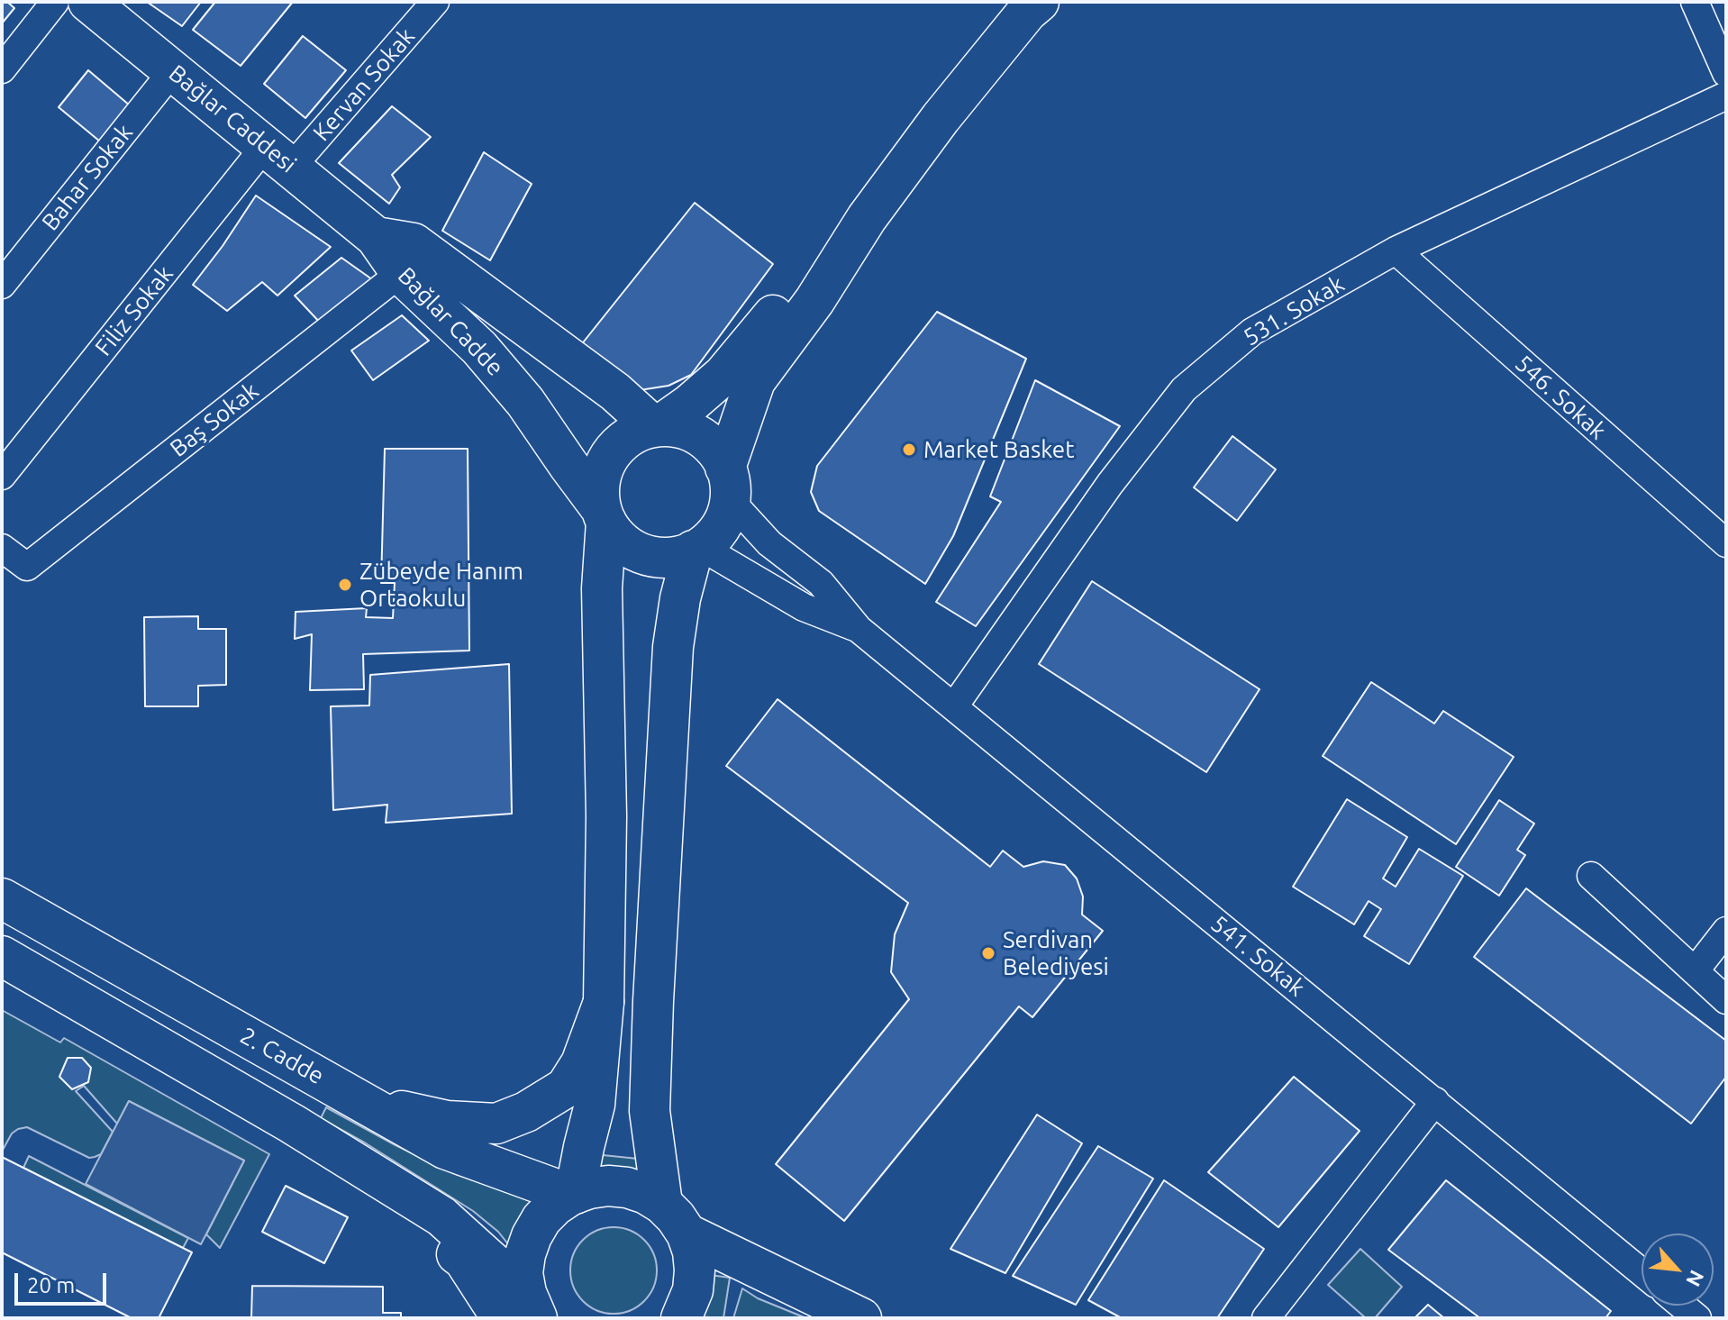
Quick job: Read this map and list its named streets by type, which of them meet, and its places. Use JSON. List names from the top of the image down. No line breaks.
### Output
{"streets":{"main road":["Bağlar Caddesi","Bağlar Cadde","2. Cadde"],"street":["Kervan Sokak","Bahar Sokak","Filiz Sokak","531. Sokak","546. Sokak","Baş Sokak","541. Sokak"]},"crossings":[["Kervan Sokak","Bağlar Caddesi"],["Kervan Sokak","Filiz Sokak"],["Bağlar Caddesi","Bahar Sokak"],["Bağlar Caddesi","Filiz Sokak"],["Bağlar Caddesi","Bağlar Cadde"],["531. Sokak","546. Sokak"],["531. Sokak","541. Sokak"],["Bağlar Cadde","Baş Sokak"]],"places":["Market Basket","Zübeyde Hanım Ortaokulu","Serdivan Belediyesi"],"scale_bar":"20 m","north":"bottom right"}
